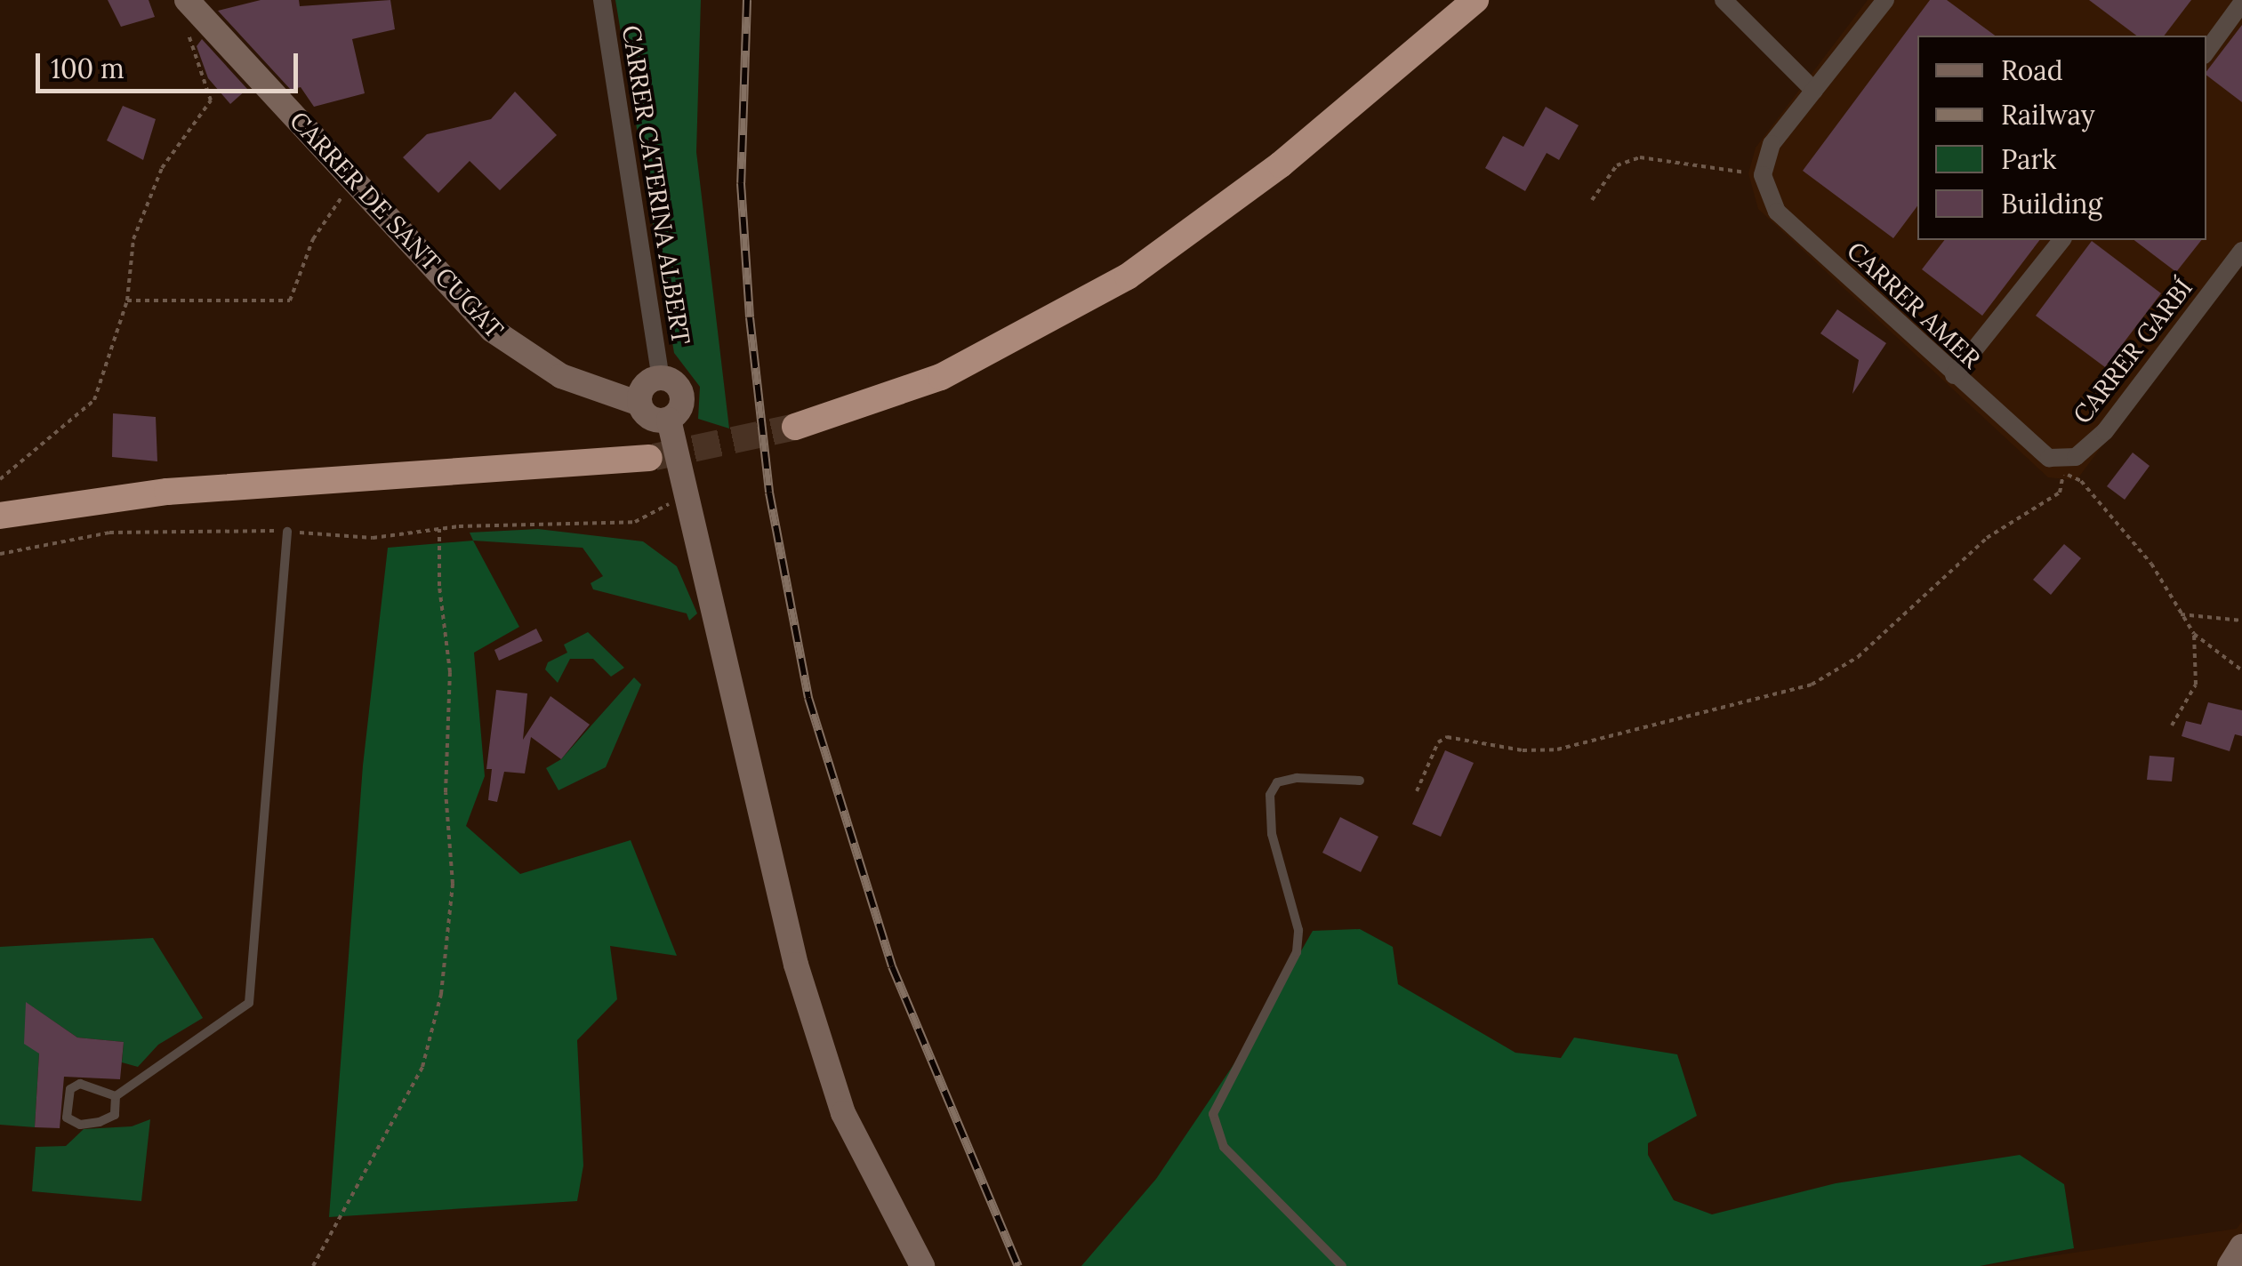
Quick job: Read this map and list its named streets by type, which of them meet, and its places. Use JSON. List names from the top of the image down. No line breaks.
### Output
{"streets":{"street":["CARRER CATERINA ALBERT","CARRER DE SANT CUGAT","CARRER AMER","CARRER GARBÍ"]},"crossings":[["CARRER CATERINA ALBERT","CARRER DE SANT CUGAT"],["CARRER AMER","CARRER GARBÍ"]],"legend":["Road","Railway","Park","Building"],"scale_bar":"100 m"}
